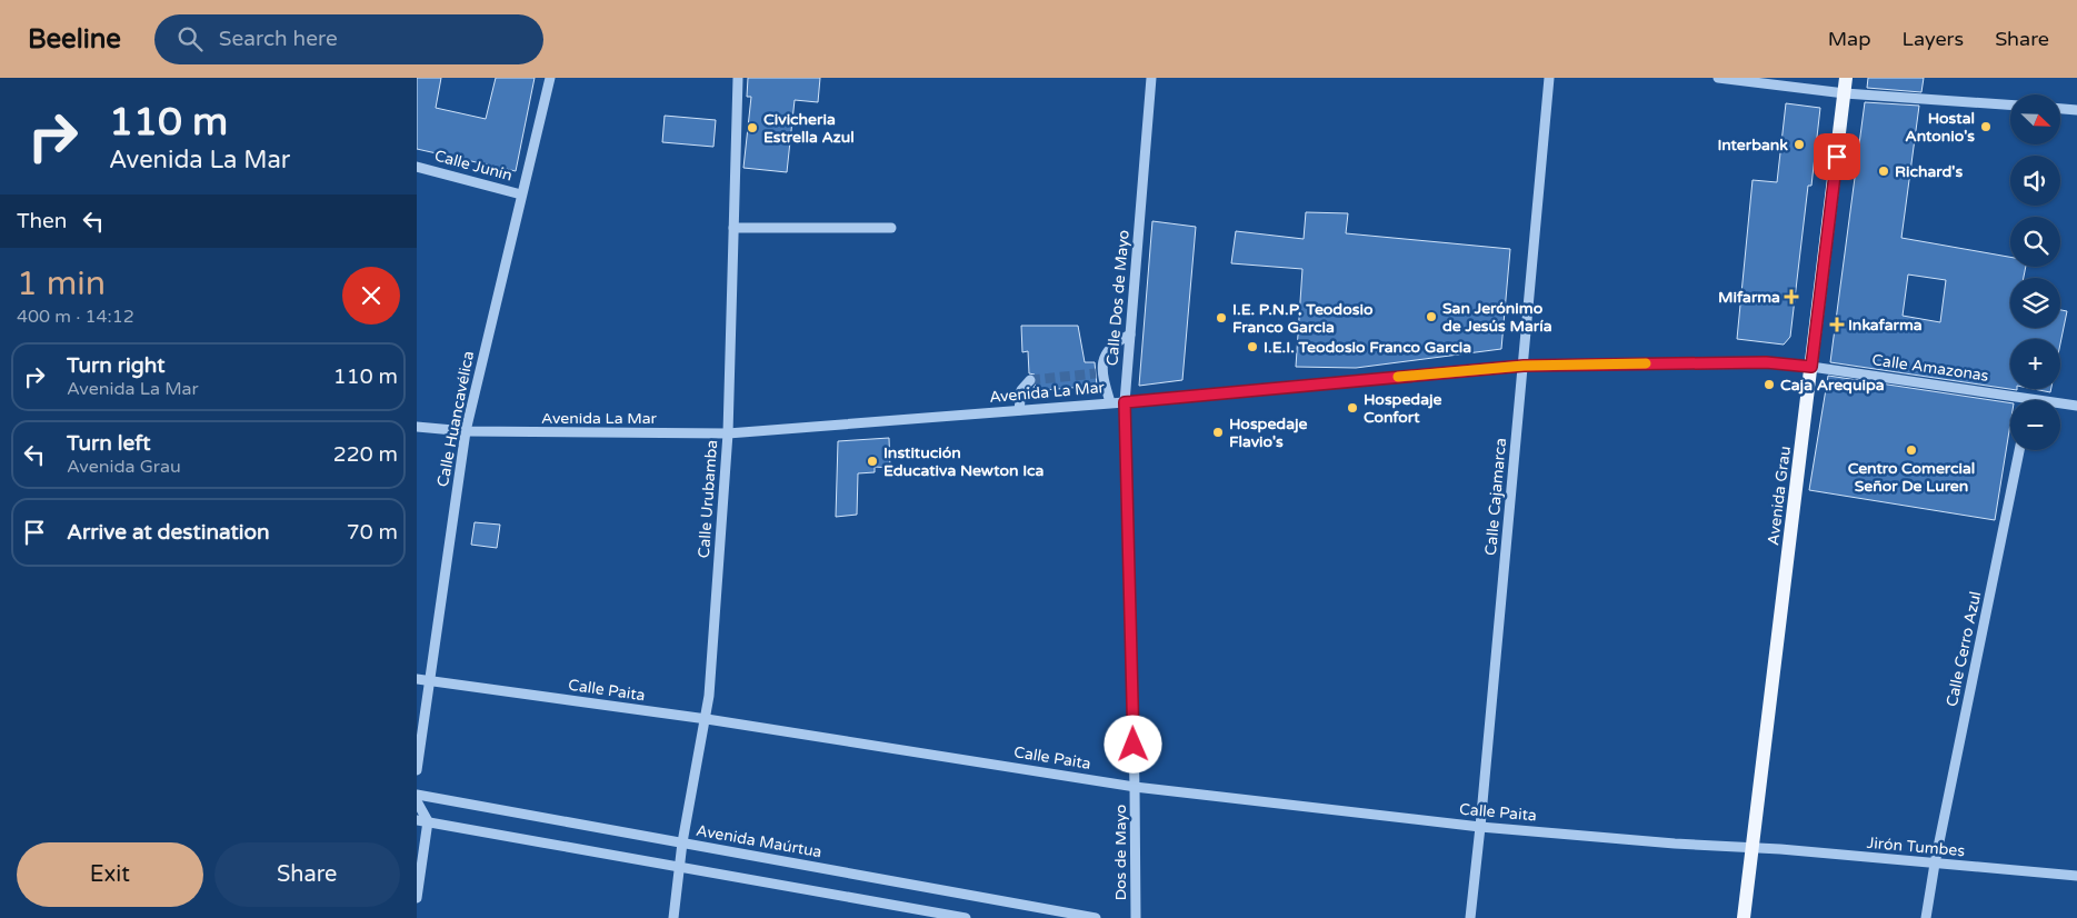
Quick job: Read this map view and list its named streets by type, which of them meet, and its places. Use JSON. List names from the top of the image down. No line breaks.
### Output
{"streets":{"main road":["Avenida Grau"],"street":["Calle Junín","Calle Dos de Mayo","Calle Amazonas","Avenida La Mar","Calle Huancavélica","Calle Cajamarca","Calle Urubamba","Calle Cerro Azul","Calle Paita","Avenida Maúrtua","Jirón Tumbes","Dos de Mayo"]},"crossings":[["Calle Junín","Calle Huancavélica"],["Calle Dos de Mayo","Avenida La Mar"],["Calle Dos de Mayo","Calle Paita"],["Calle Dos de Mayo","Dos de Mayo"],["Calle Amazonas","Avenida La Mar"],["Calle Amazonas","Avenida Grau"],["Avenida La Mar","Calle Huancavélica"],["Avenida La Mar","Avenida Grau"],["Avenida La Mar","Calle Cajamarca"],["Avenida La Mar","Calle Urubamba"],["Calle Huancavélica","Calle Paita"],["Avenida Grau","Calle Paita"],["Avenida Grau","Jirón Tumbes"],["Calle Cajamarca","Calle Paita"],["Calle Urubamba","Calle Paita"],["Calle Urubamba","Avenida Maúrtua"],["Calle Cerro Azul","Jirón Tumbes"],["Calle Paita","Jirón Tumbes"],["Calle Paita","Dos de Mayo"]],"places":{"other":["Hostal Antonio's","Civicheria Estrella Azul","Interbank","Richard's","San Jerónimo de Jesús María","I.E. P.N.P. Teodosio Franco Garcia","I.E.I. Teodosio Franco Garcia","Caja Arequipa","Hospedaje Confort","Hospedaje Flavio's","Centro Comercial Señor De Luren","Institución Educativa Newton Ica"],"health":["Mifarma","Inkafarma"]},"north":"bottom right","page":{"header":"Beeline","search":"Search here","nav":["Map","Layers","Share"],"turn":["110 m","Avenida La Mar"],"map_buttons":["+","−"],"then":"Then","heading":["1 min","400 m · 14:12"],"list":[{"name":"Turn right","note":"Avenida La Mar","value":"110 m"},{"name":"Turn left","note":"Avenida Grau","value":"220 m"},{"name":"Arrive at destination","value":"70 m"}],"buttons":["Exit","Share"]}}
